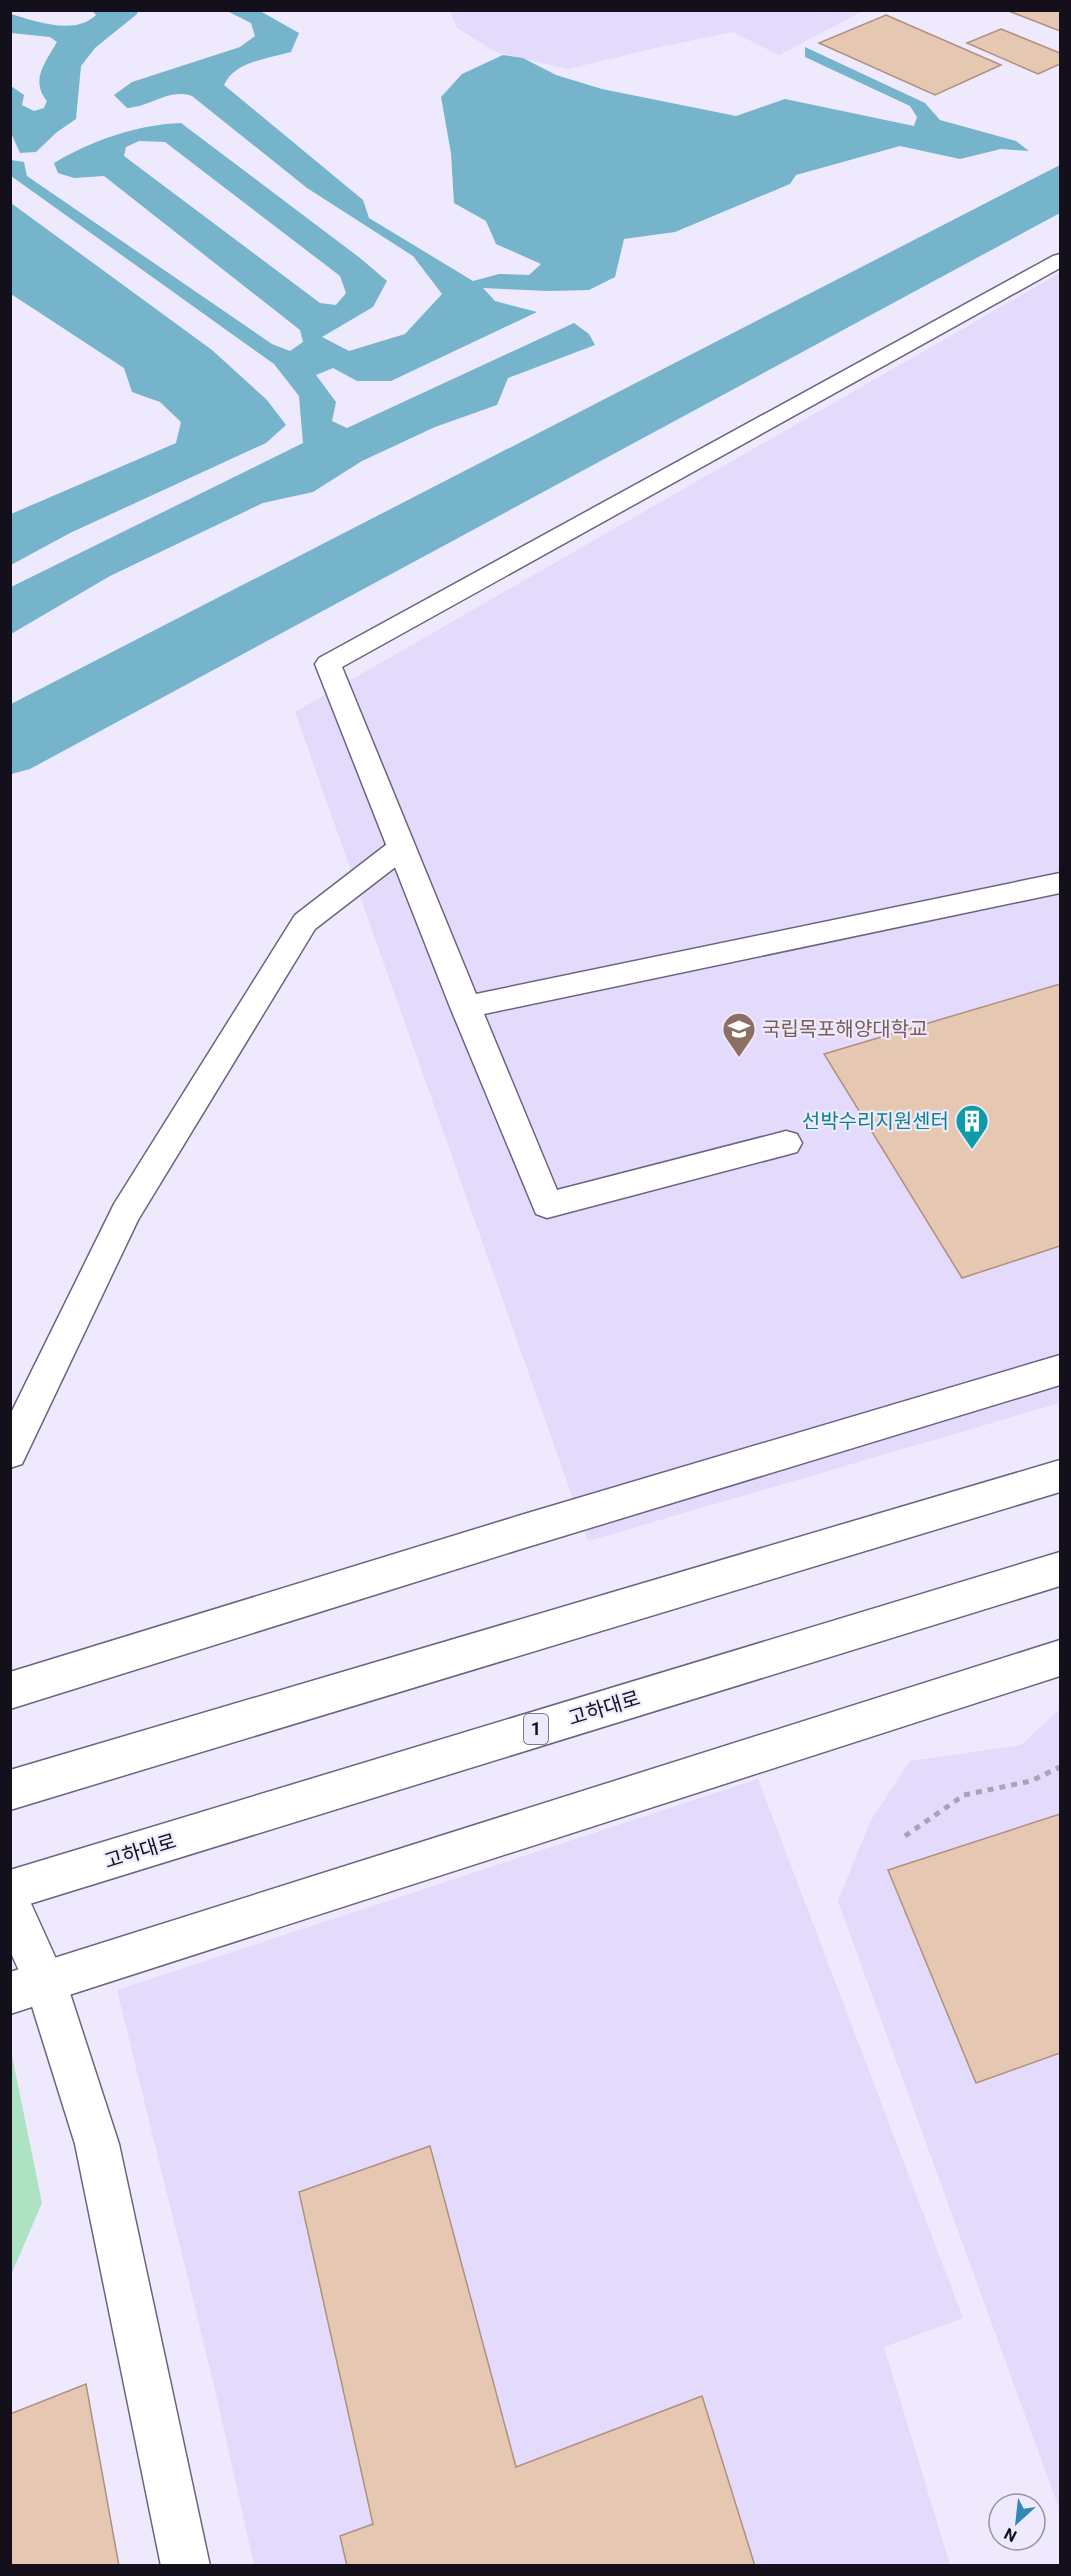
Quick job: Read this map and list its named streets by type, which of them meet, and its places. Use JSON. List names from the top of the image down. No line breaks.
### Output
{"streets":{"street":["고하대로","1"]},"places":{"school or university":["국립목포해양대학교"],"building":["선박수리지원센터"]},"north":"bottom left"}
